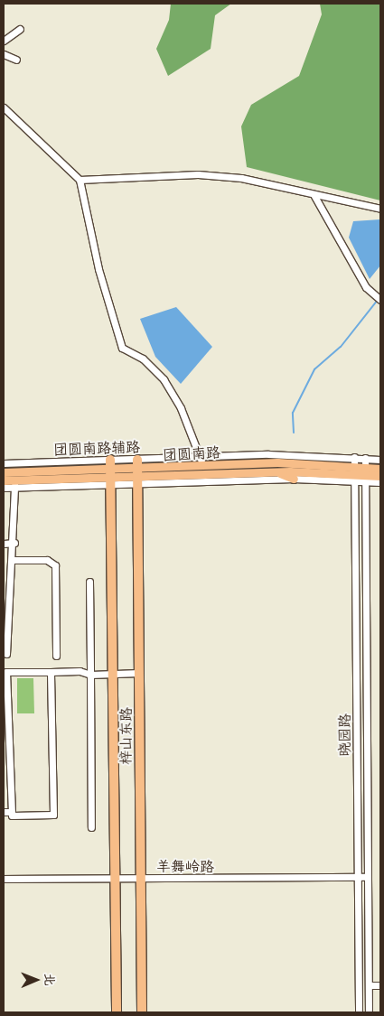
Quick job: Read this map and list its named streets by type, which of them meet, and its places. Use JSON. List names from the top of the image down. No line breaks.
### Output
{"streets":{"highway":["梓山东路"],"main road":["团圆南路"],"street":["团圆南路辅路","晓园路","羊舞岭路"]},"crossings":[["团圆南路辅路","晓园路"],["团圆南路辅路","梓山东路"],["团圆南路","晓园路"],["团圆南路","梓山东路"],["晓园路","羊舞岭路"],["梓山东路","羊舞岭路"]],"north":"right"}
